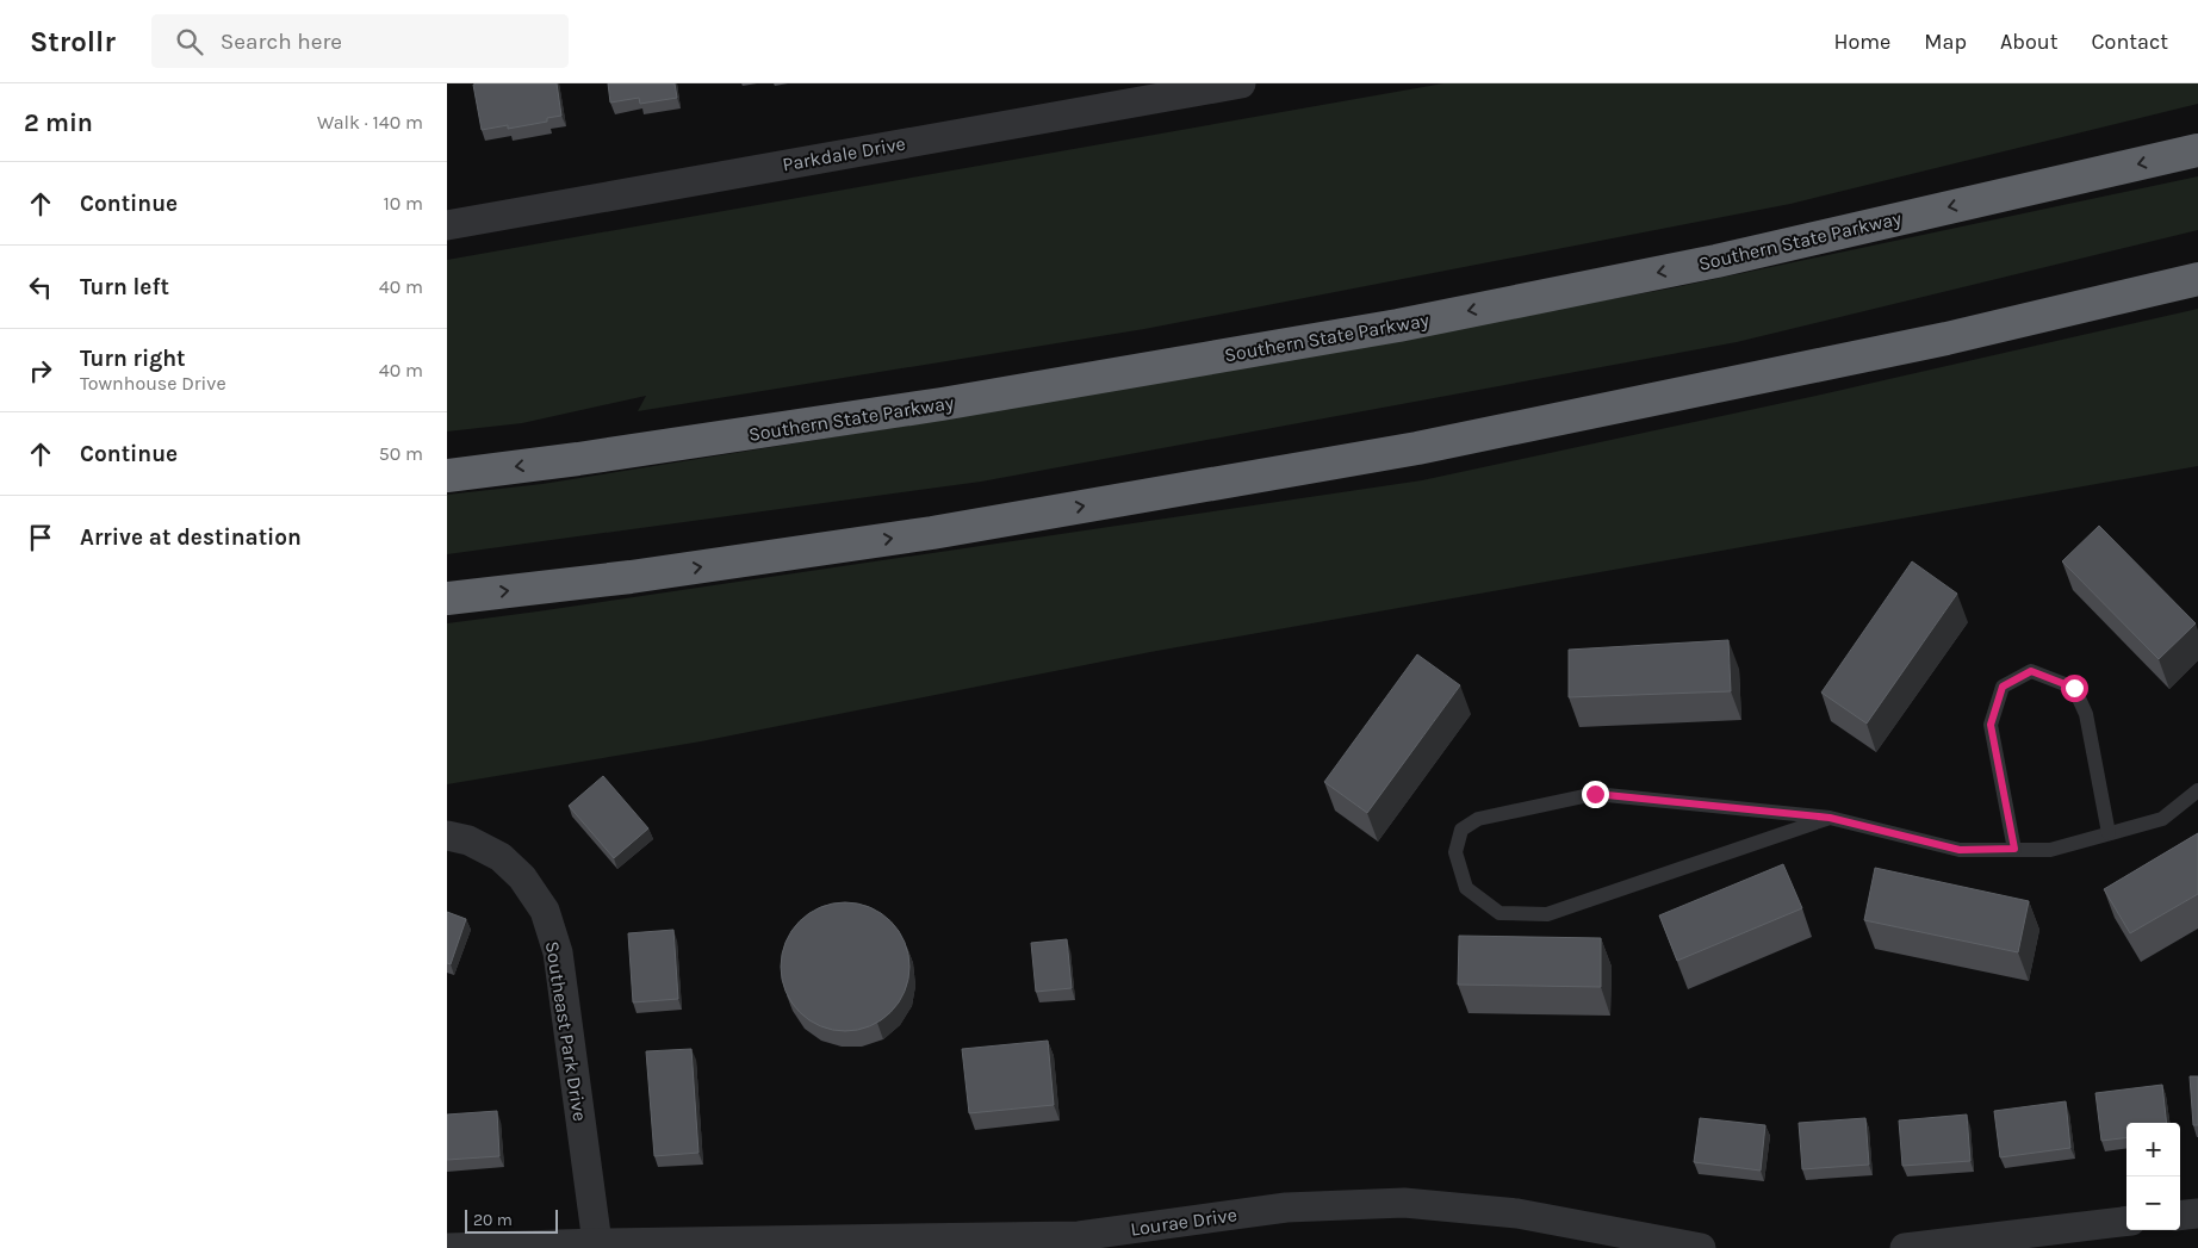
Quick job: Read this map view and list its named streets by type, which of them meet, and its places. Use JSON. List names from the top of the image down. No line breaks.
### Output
{"streets":{"highway":["Southern State Parkway"],"street":["Parkdale Drive","Southeast Park Drive","Lourae Drive"]},"crossings":[["Southeast Park Drive","Lourae Drive"]],"scale_bar":"20 m","page":{"header":"Strollr","search":"Search here","nav":["Home","Map","About","Contact"],"heading":["2 min","Walk · 140 m"],"list":[["Continue","10 m"],["Turn left","40 m"],["Turn right","Townhouse Drive","40 m"],["Continue","50 m"],"Arrive at destination"],"map_buttons":["+","−"],"scale":"20 m"}}
